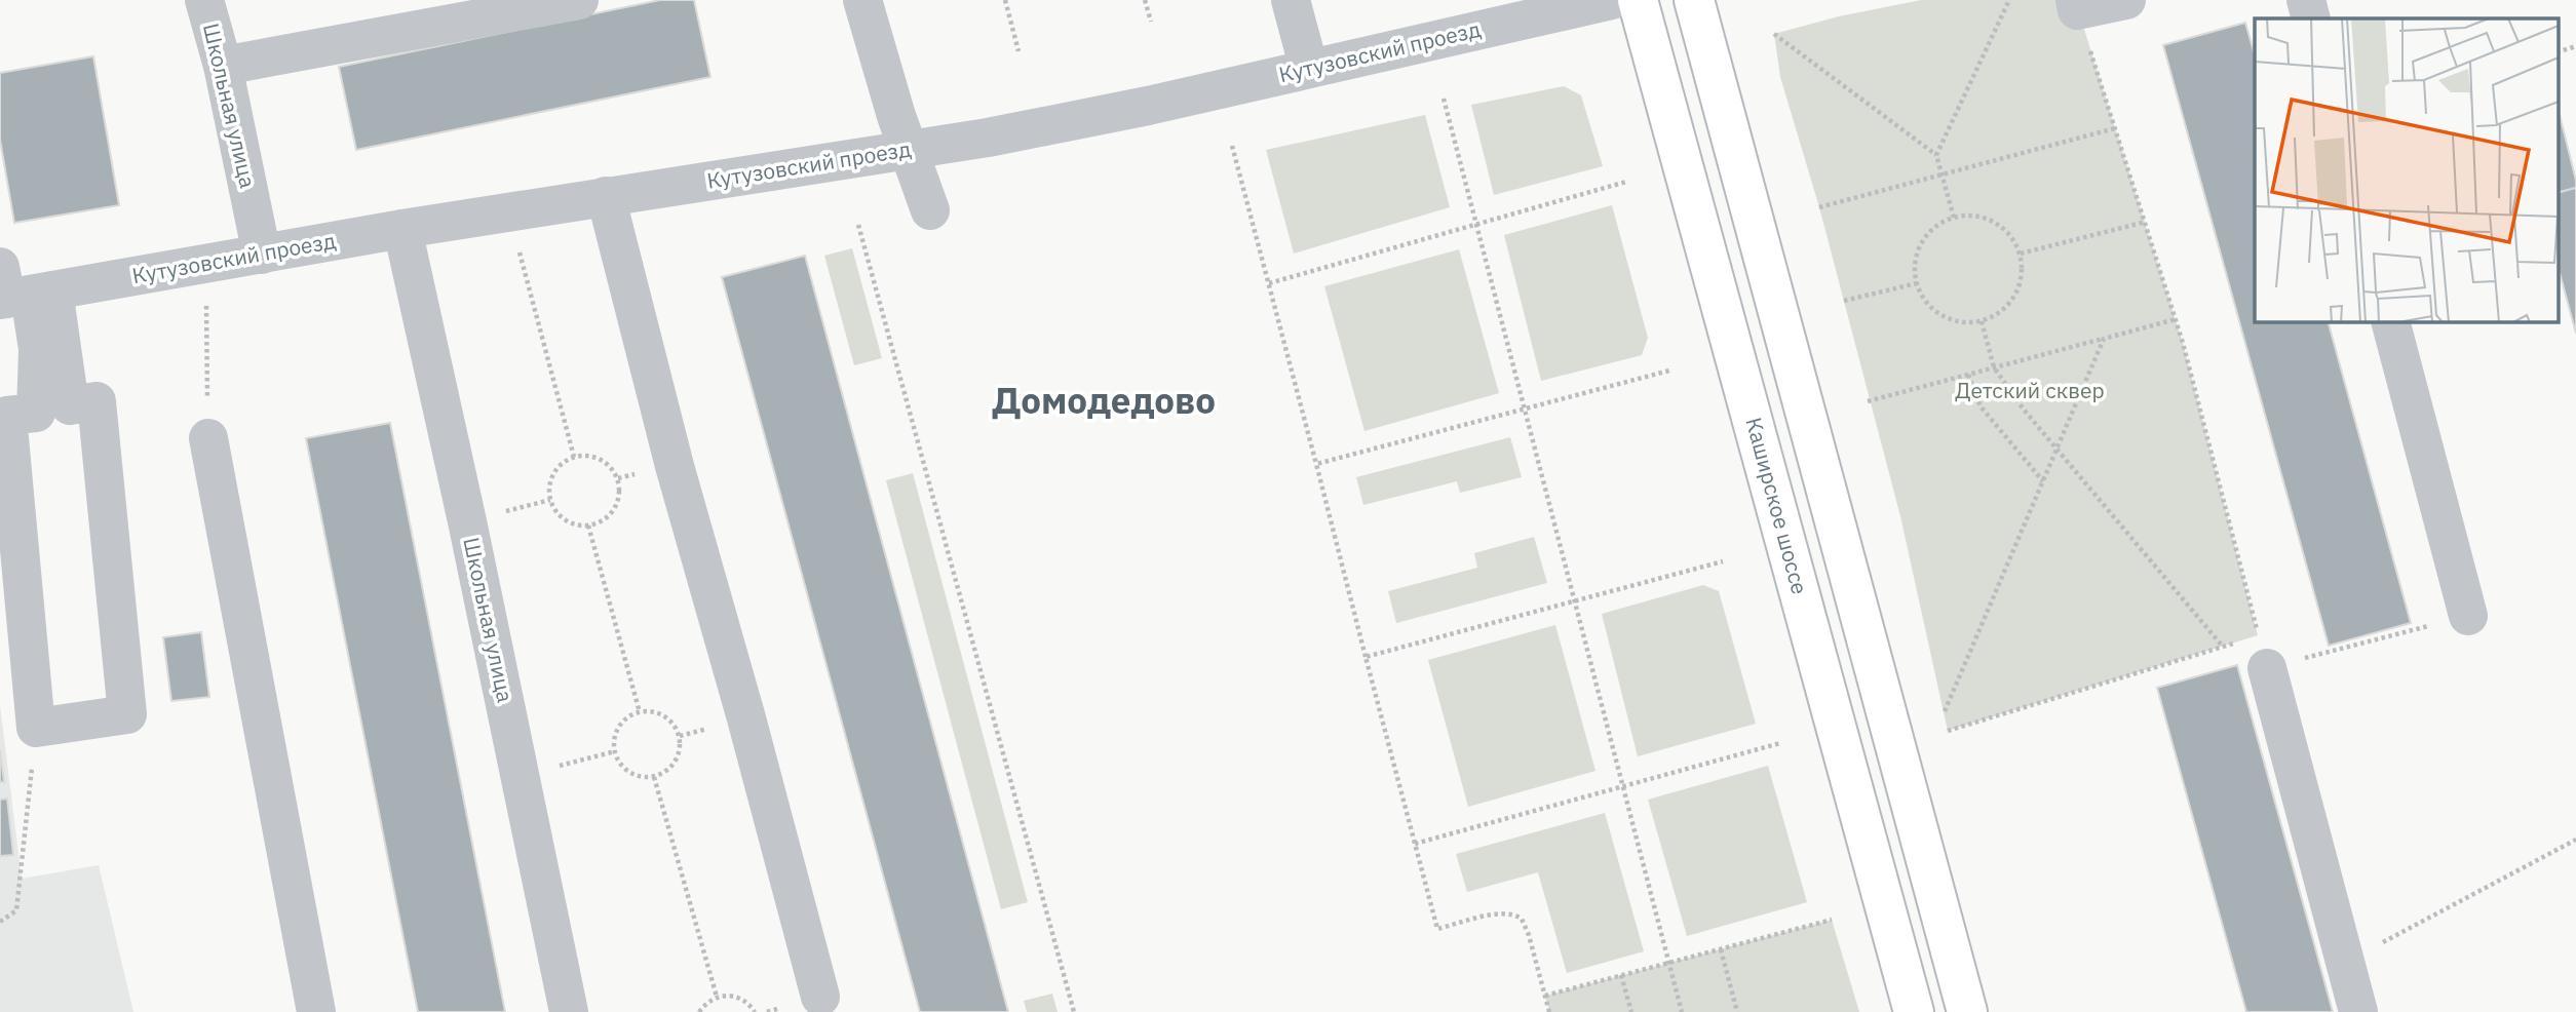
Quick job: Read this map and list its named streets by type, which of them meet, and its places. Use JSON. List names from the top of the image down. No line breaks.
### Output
{"streets":{"main road":["Каширское шоссе"],"street":["Кутузовский проезд","Школьная улица"]},"crossings":[["Кутузовский проезд","Школьная улица"]],"districts":["Домодедово"],"parks":["Детский сквер"]}
